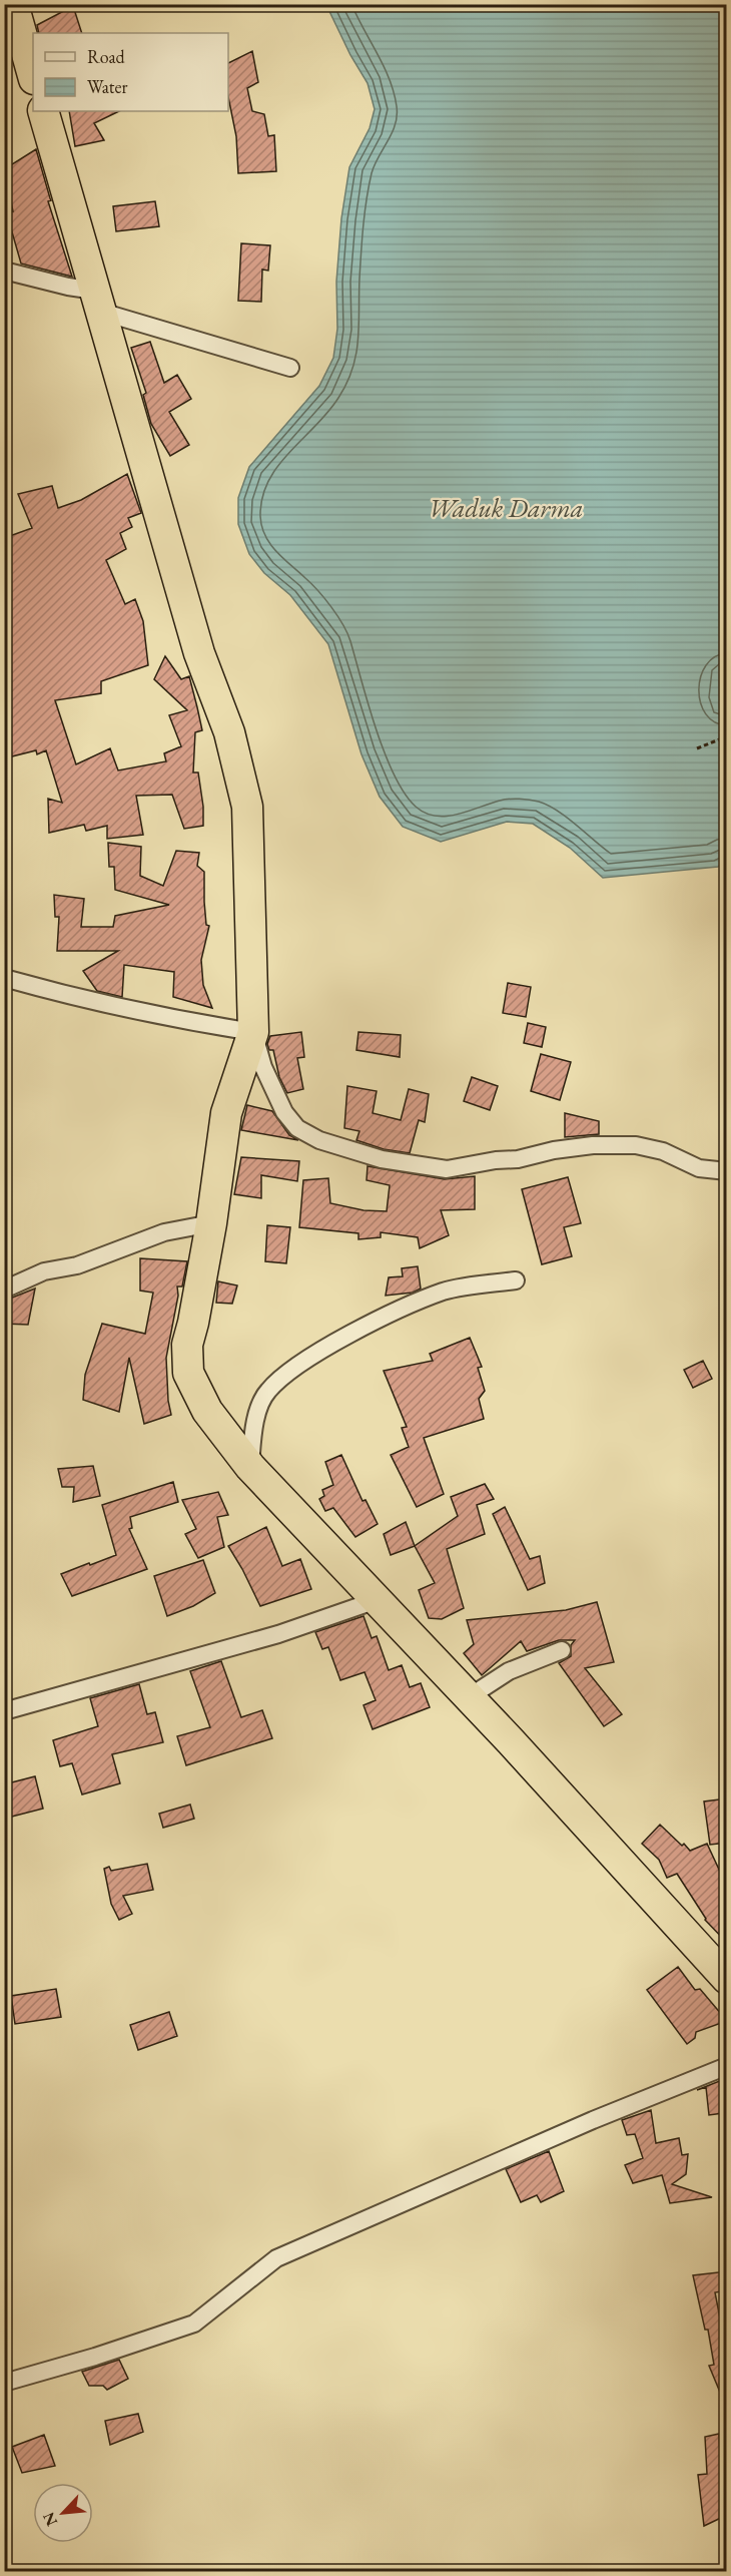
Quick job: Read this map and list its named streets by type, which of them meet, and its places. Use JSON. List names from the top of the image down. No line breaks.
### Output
{"water":["Waduk Darma"],"legend":["Road","Water"],"north":"bottom left"}
